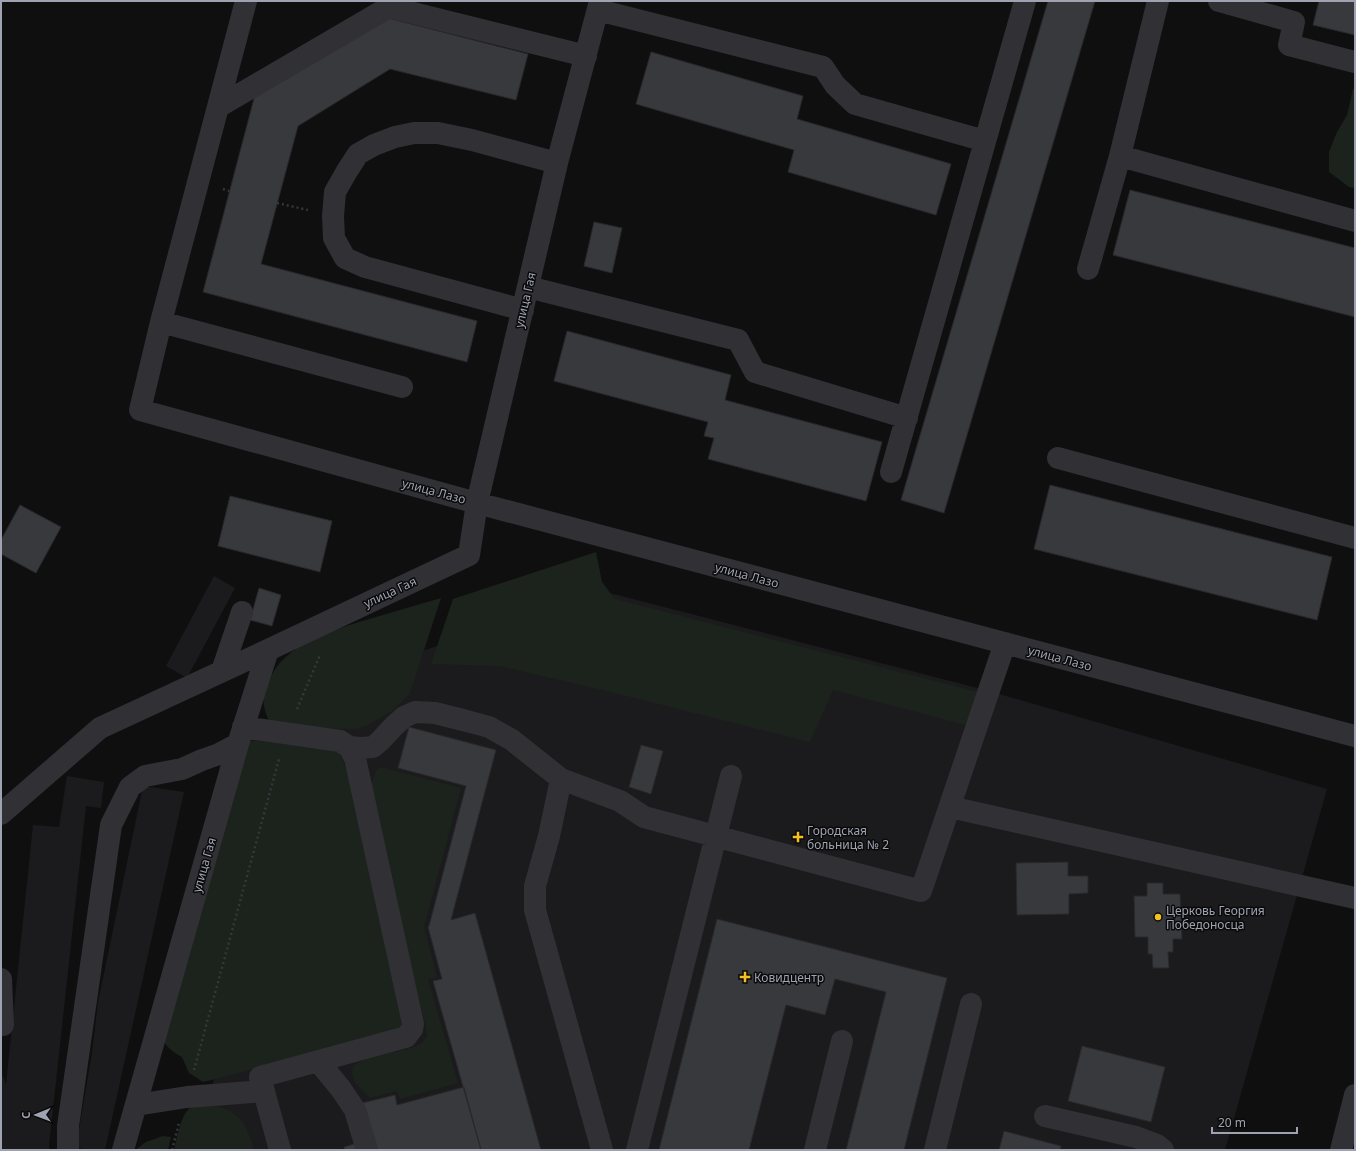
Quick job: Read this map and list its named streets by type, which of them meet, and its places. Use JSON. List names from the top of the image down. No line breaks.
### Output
{"streets":{"street":["улица Гая","улица Лазо"]},"crossings":[["улица Гая","улица Лазо"]],"places":{"health":["Городская больница № 2","Ковидцентр"],"other":["Церковь Георгия Победоносца"]},"scale_bar":"20 m","north":"left"}
